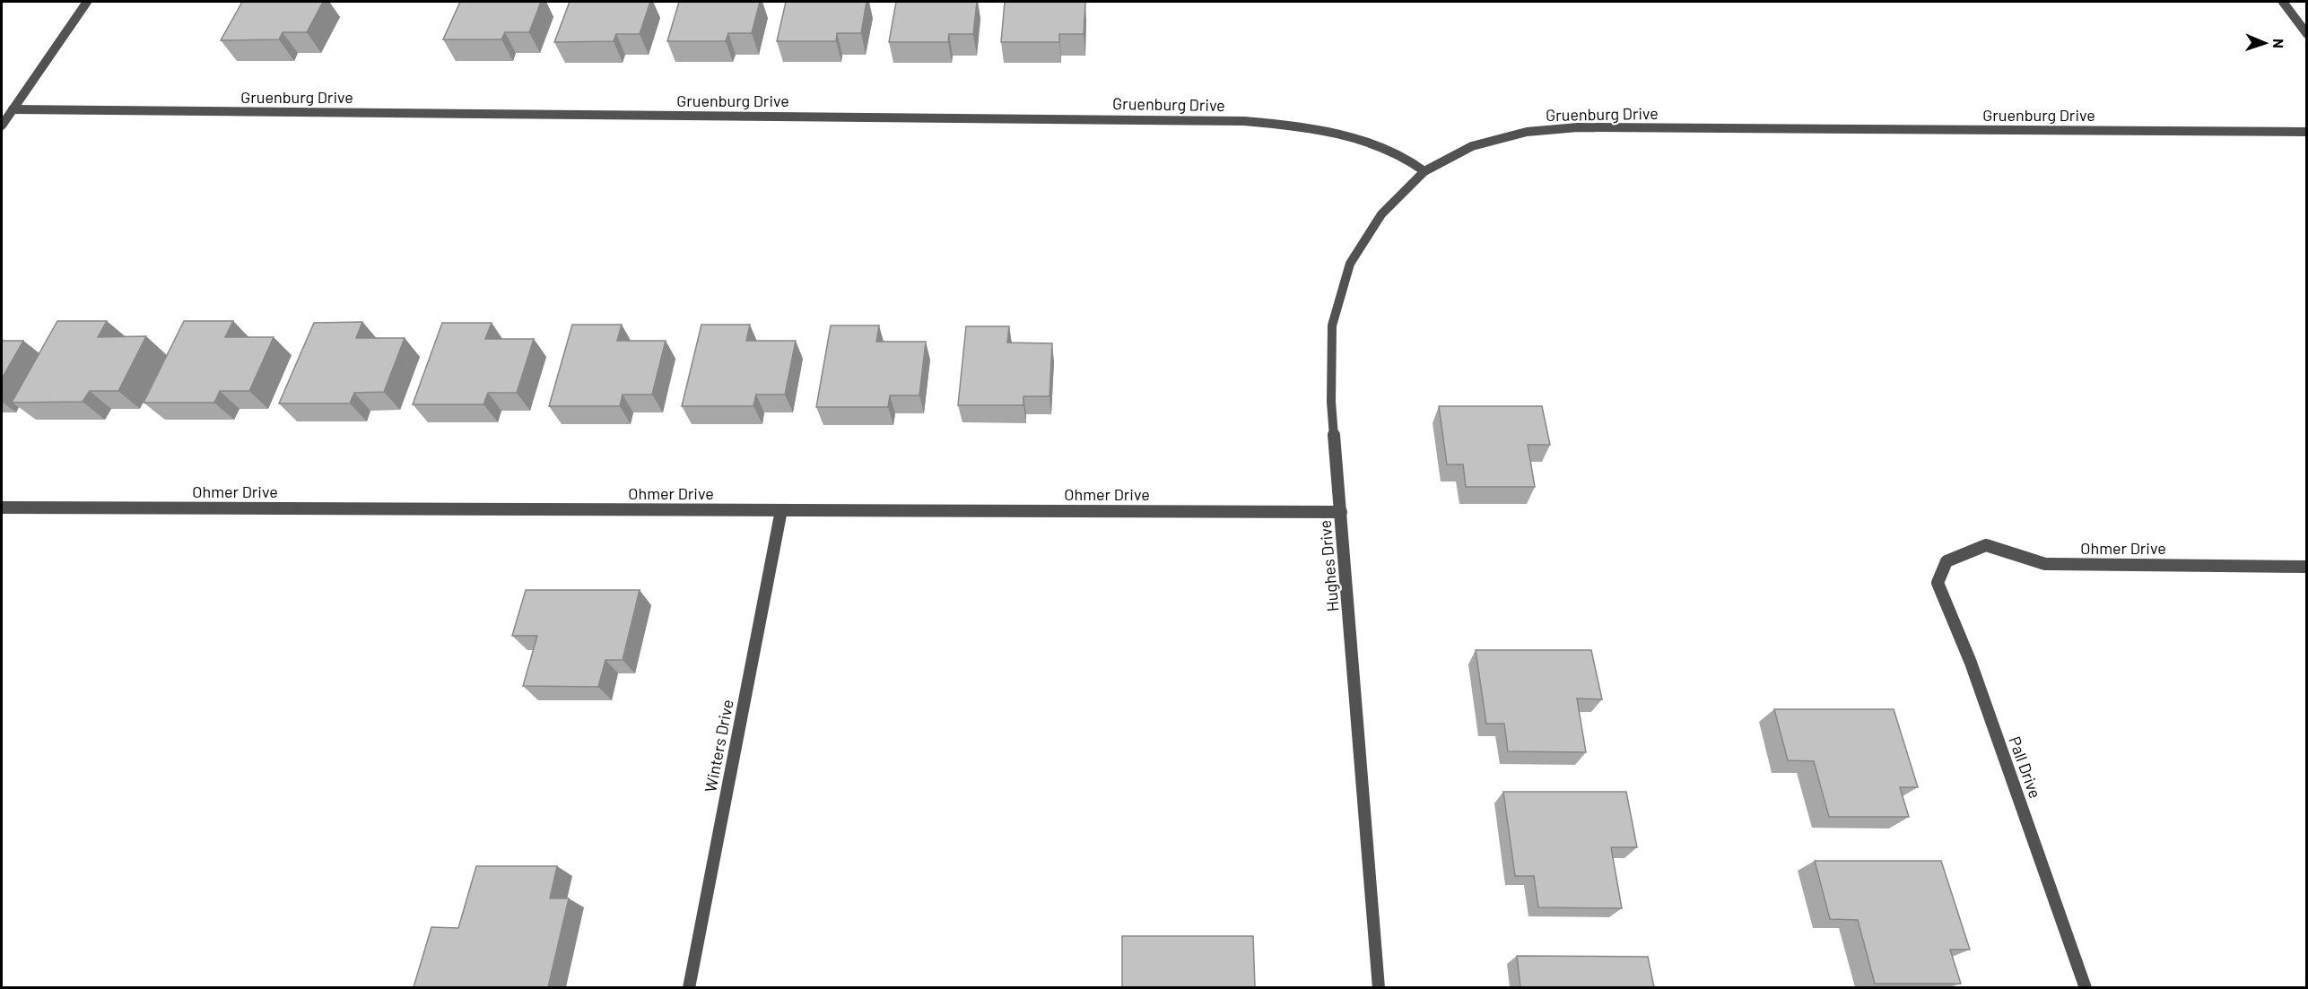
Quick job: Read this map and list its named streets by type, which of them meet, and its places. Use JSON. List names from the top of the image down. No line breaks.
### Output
{"streets":{"street":["Gruenburg Drive","Ohmer Drive","Hughes Drive","Winters Drive","Pall Drive"]},"crossings":[["Gruenburg Drive","Hughes Drive"],["Ohmer Drive","Hughes Drive"],["Ohmer Drive","Winters Drive"],["Ohmer Drive","Pall Drive"]],"north":"right"}
